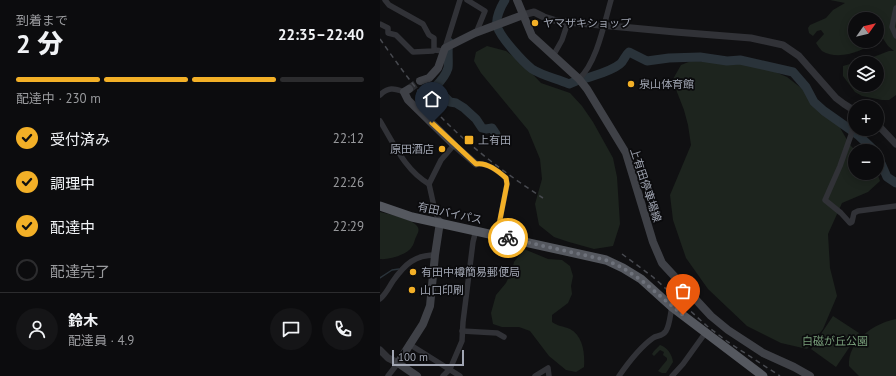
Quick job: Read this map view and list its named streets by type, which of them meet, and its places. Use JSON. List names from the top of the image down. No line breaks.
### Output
{"streets":{"highway":["有田バイパス"],"main road":["上有田停車場線"]},"parks":["白磁が丘公園"],"places":{"other":["ヤマザキショップ","泉山体育館","原田酒店","有田中樽簡易郵便局","山口印刷"],"transit":["上有田"]},"scale_bar":"100 m","north":"top right","page":{"heading":["2 分","到着まで","22:35–22:40"],"panel":["鈴木","配達員 · 4.9"],"map_buttons":["+","−"],"bar":"配達中 · 230 m","list":[["受付済み","22:12"],["調理中","22:26"],["配達中","22:29"],"配達完了"],"scale":"100 m"}}
